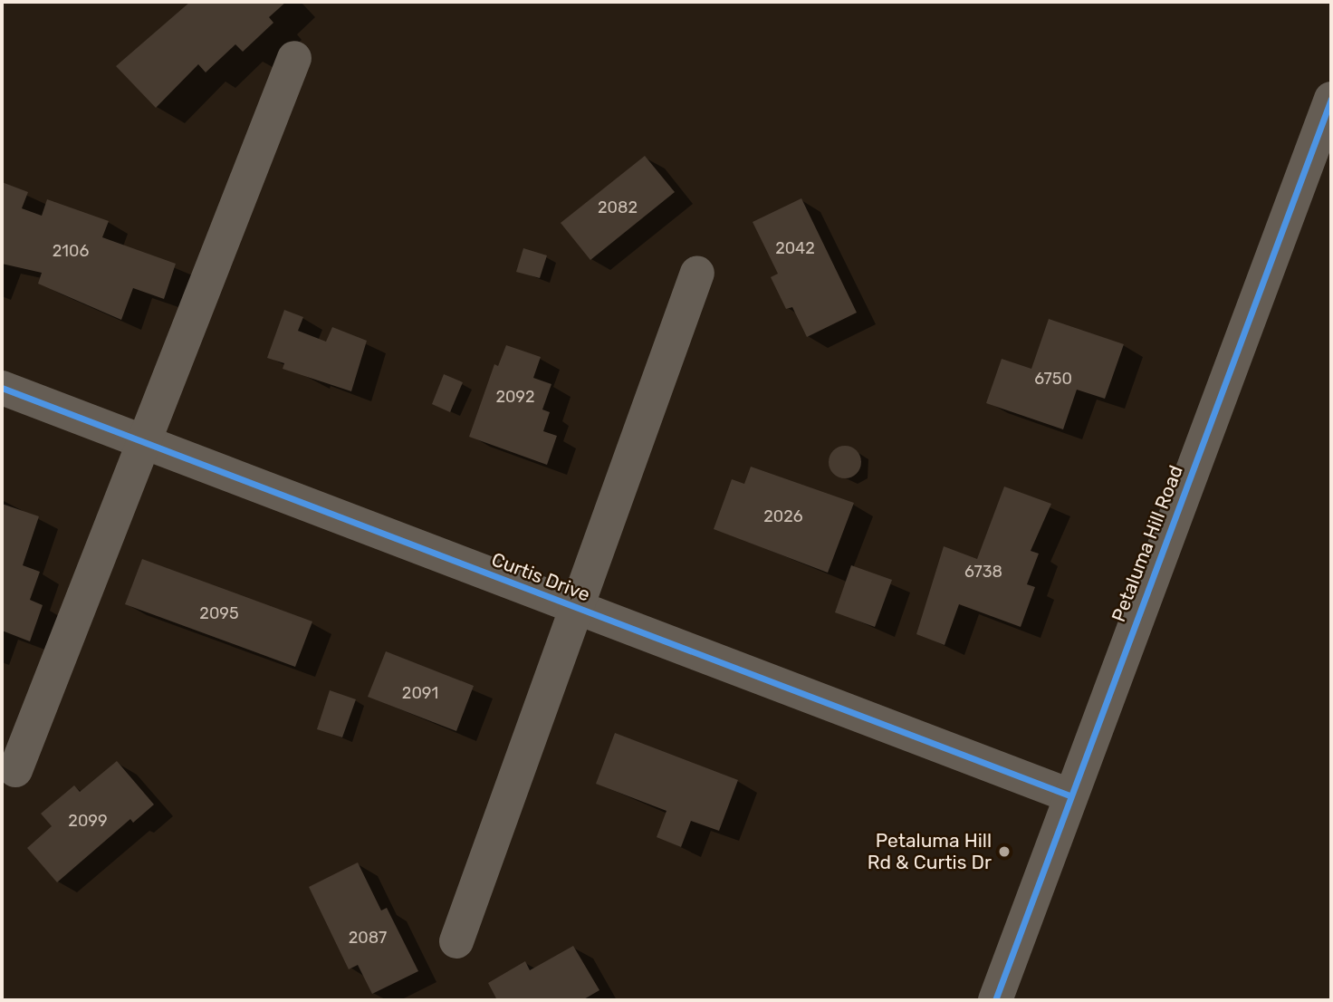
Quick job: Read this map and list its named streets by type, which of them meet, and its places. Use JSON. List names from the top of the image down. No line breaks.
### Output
{"streets":{"street":["Petaluma Hill Road","Curtis Drive"]},"crossings":[["Petaluma Hill Road","Curtis Drive"]],"places":["Petaluma Hill Rd & Curtis Dr"],"house_numbers":["2082","2042","2106","6750","2092","2026","6738","2095","2091","2099","2087"]}
